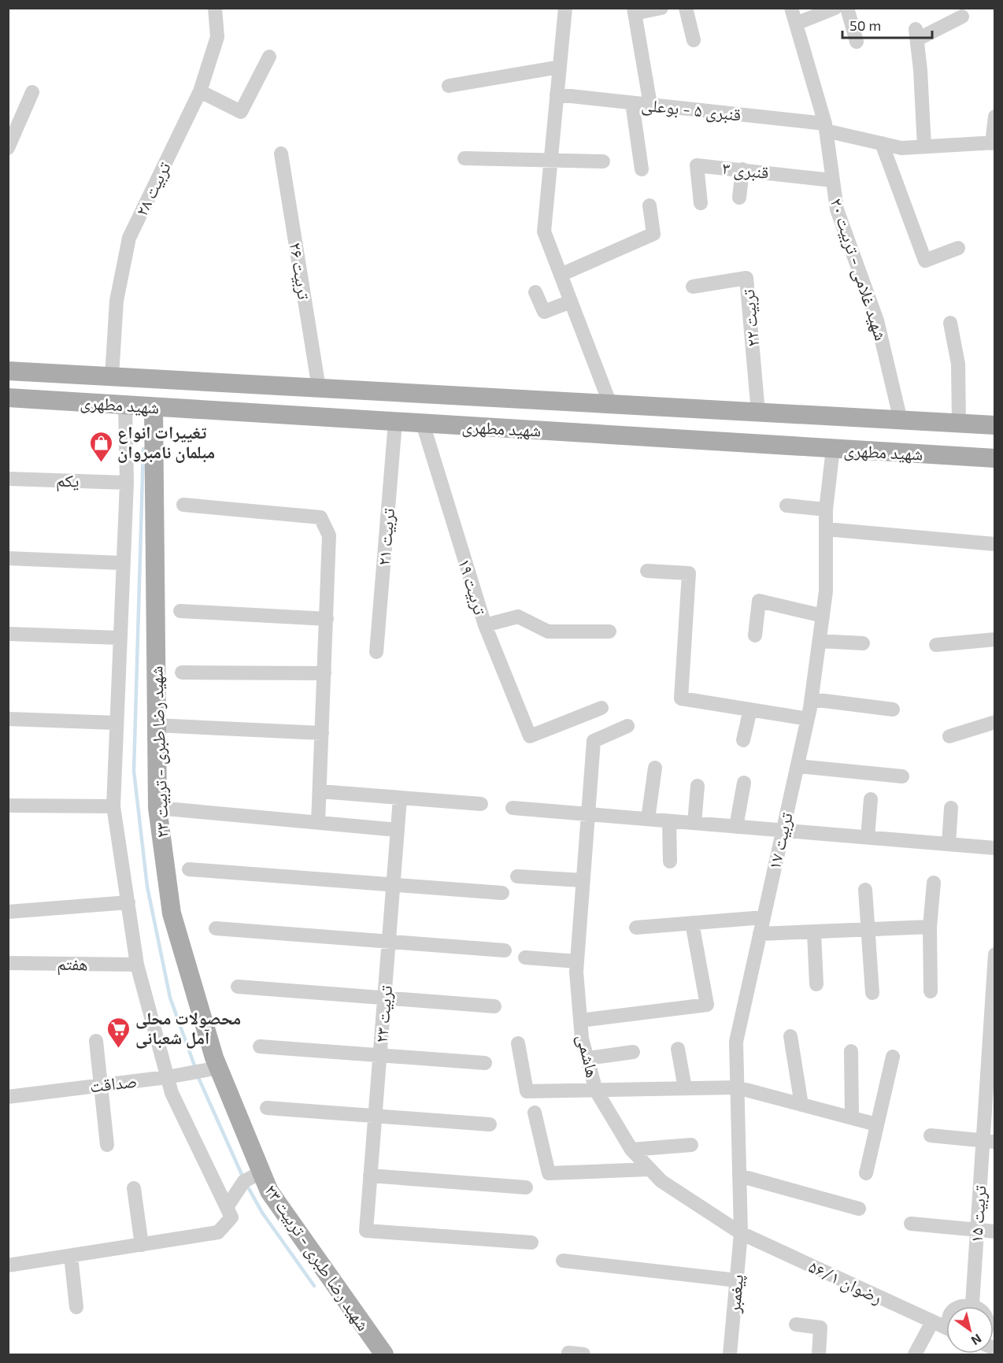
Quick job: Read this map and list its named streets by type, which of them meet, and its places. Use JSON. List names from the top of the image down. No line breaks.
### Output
{"streets":{"main road":["شهید مطهری","شهید رضا طبری - تربیت ۲۳"],"street":["قنبری ۵ - بوعلی","قنبری ۳","تربیت ۲۸","شهید غلامی - تربیت ۲۰","تربیت ۲۶","تربیت ۲۲","یکم","تربیت ۲۱","تربیت ۱۹","تربیت ۱۷","هفتم","تربیت ۲۳","هاشمی","صداقت","تربیت ۱۵","رضوان ۵۶/۱","پیغمبر"]},"crossings":[["قنبری ۵ - بوعلی","شهید غلامی - تربیت ۲۰"],["قنبری ۳","شهید غلامی - تربیت ۲۰"],["تربیت ۲۸","شهید مطهری"],["شهید غلامی - تربیت ۲۰","شهید مطهری"],["تربیت ۲۶","شهید مطهری"],["تربیت ۲۲","شهید مطهری"],["شهید مطهری","تربیت ۲۱"],["شهید مطهری","تربیت ۱۹"],["شهید مطهری","شهید رضا طبری - تربیت ۲۳"],["شهید مطهری","تربیت ۱۷"],["شهید رضا طبری - تربیت ۲۳","صداقت"],["تربیت ۱۷","هاشمی"],["تربیت ۱۷","رضوان ۵۶/۱"],["تربیت ۱۷","پیغمبر"],["هاشمی","رضوان ۵۶/۱"],["هاشمی","پیغمبر"],["رضوان ۵۶/۱","پیغمبر"]],"places":{"shop":["تغییرات انواع مبلمان نامبروان"],"supermarket":["محصولات محلی آمل شعبانی"]},"scale_bar":"50 m","north":"bottom right"}
